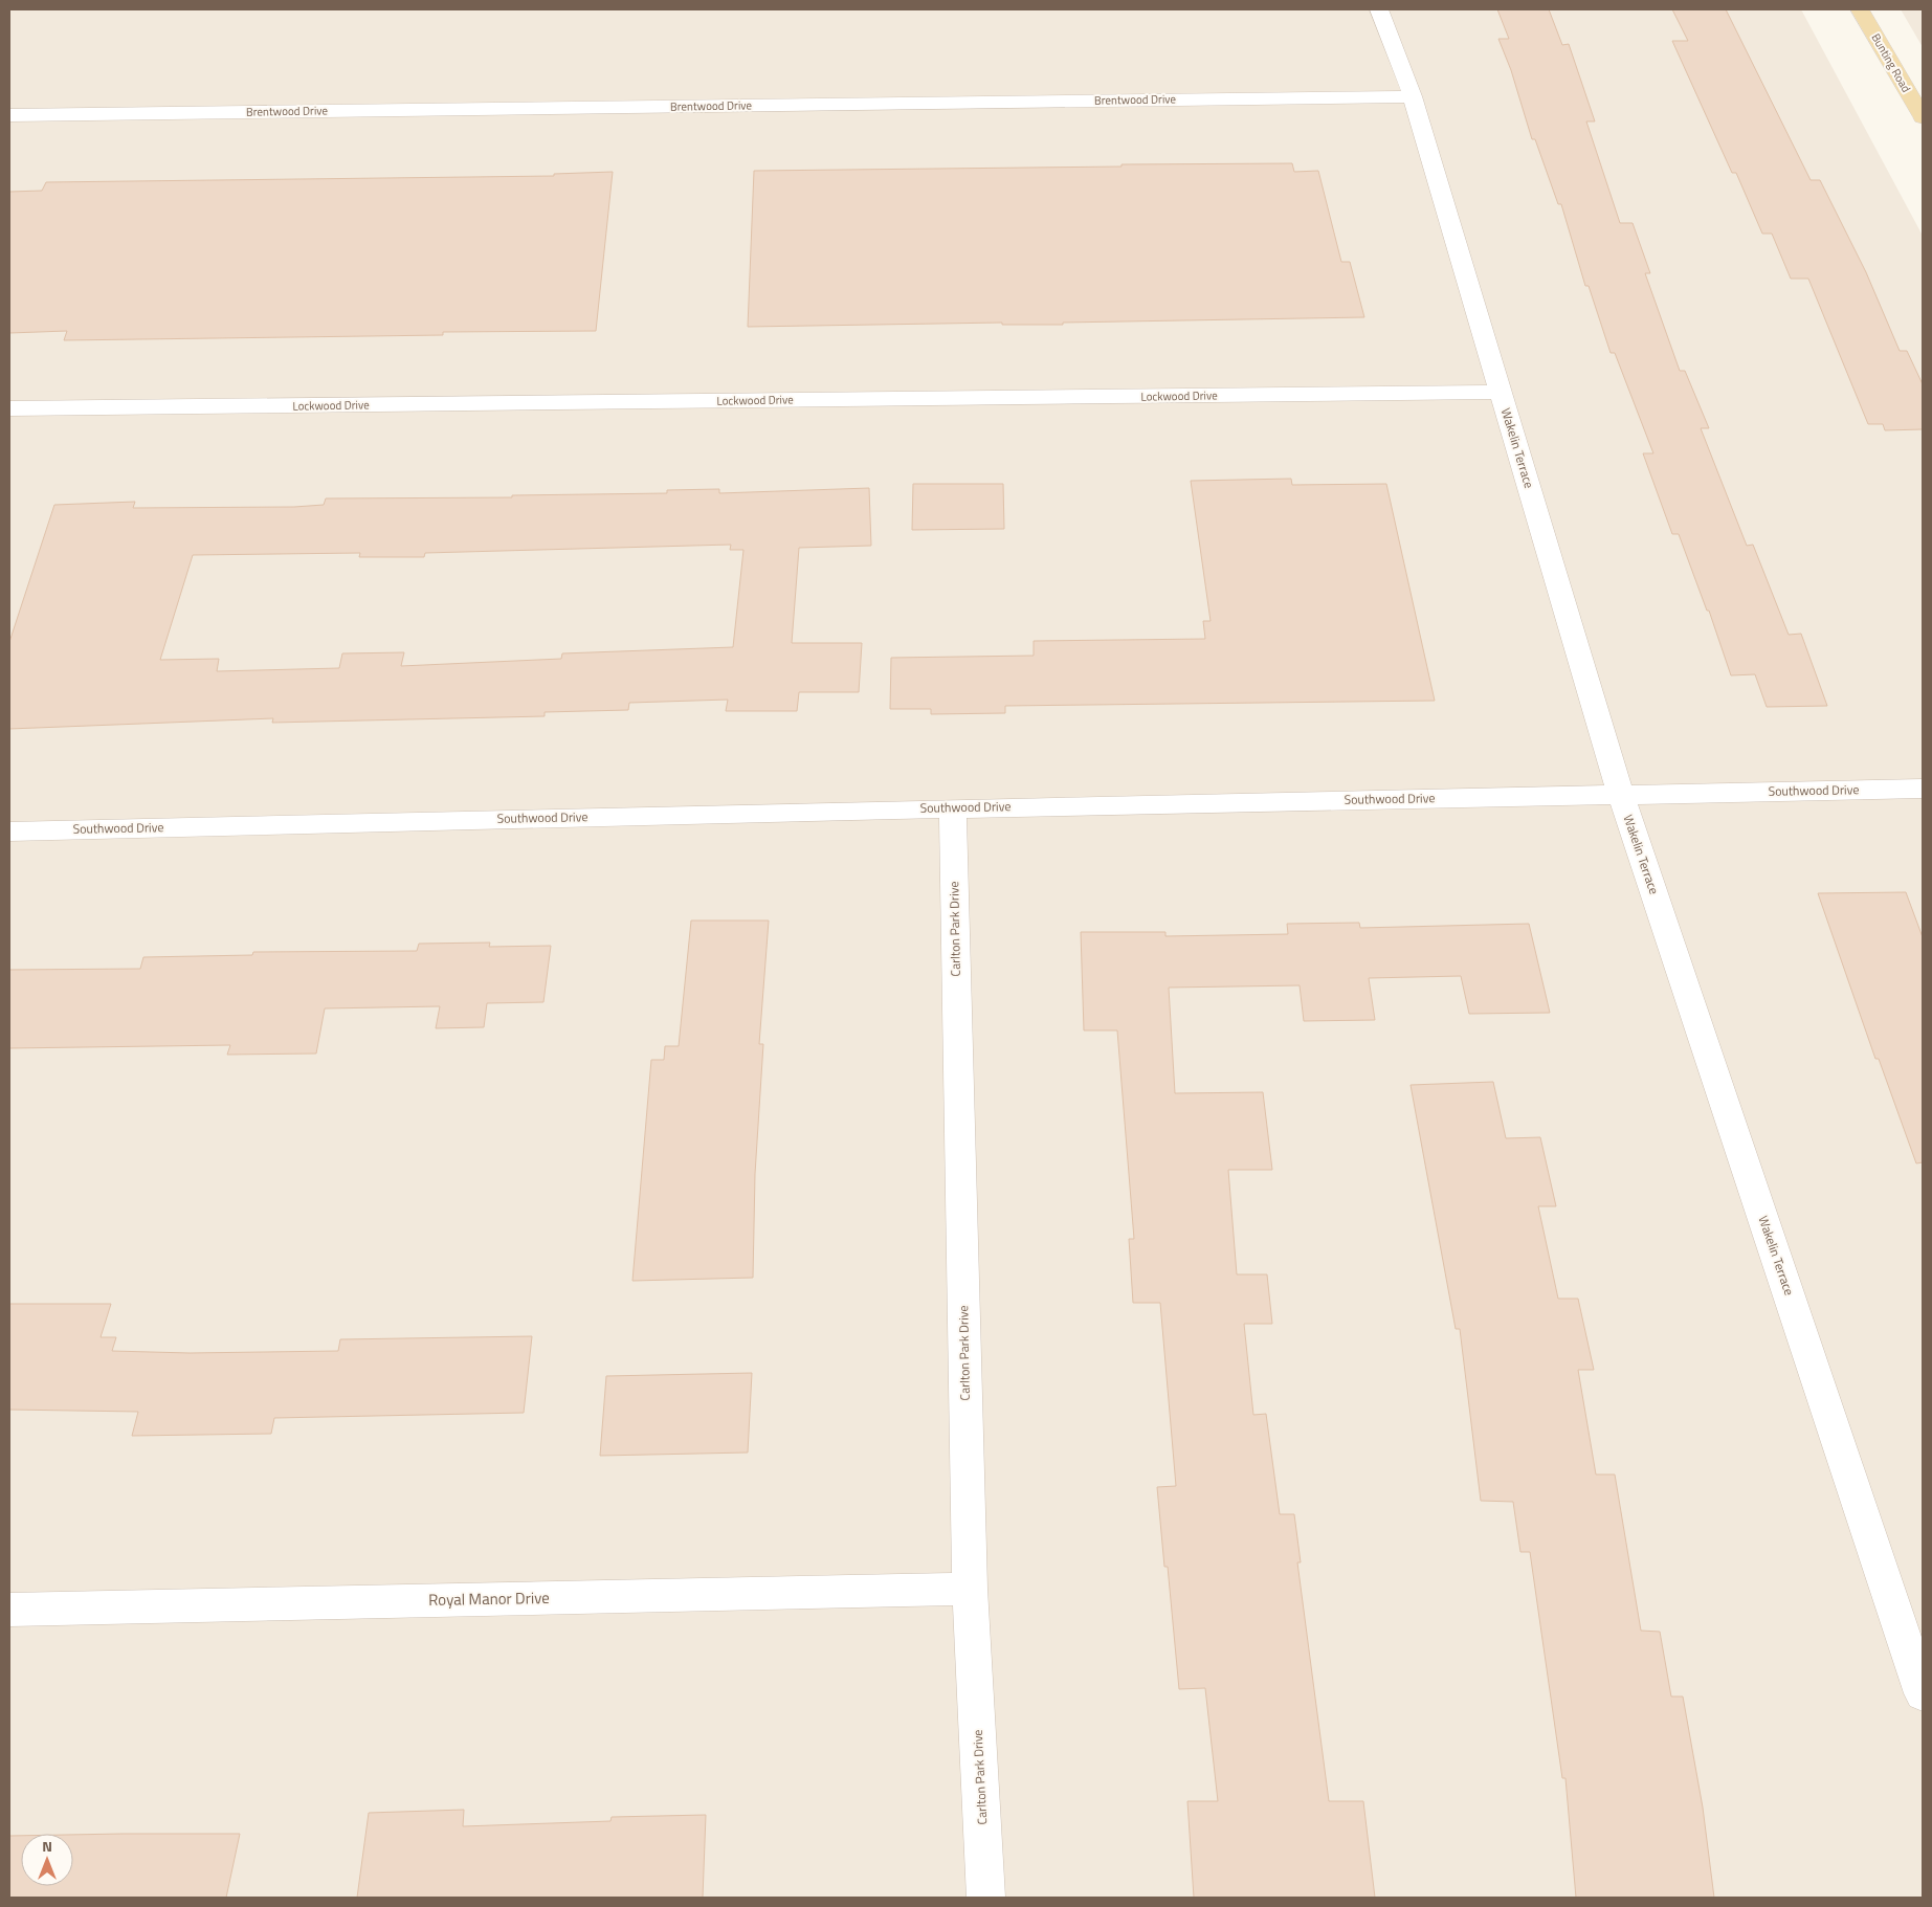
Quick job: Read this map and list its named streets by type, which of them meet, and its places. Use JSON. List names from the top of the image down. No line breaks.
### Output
{"streets":{"main road":["Bunting Road"],"street":["Brentwood Drive","Lockwood Drive","Wakelin Terrace","Southwood Drive","Carlton Park Drive","Royal Manor Drive"]},"crossings":[["Brentwood Drive","Wakelin Terrace"],["Lockwood Drive","Wakelin Terrace"],["Wakelin Terrace","Southwood Drive"],["Southwood Drive","Carlton Park Drive"],["Carlton Park Drive","Royal Manor Drive"]],"north":"top"}
